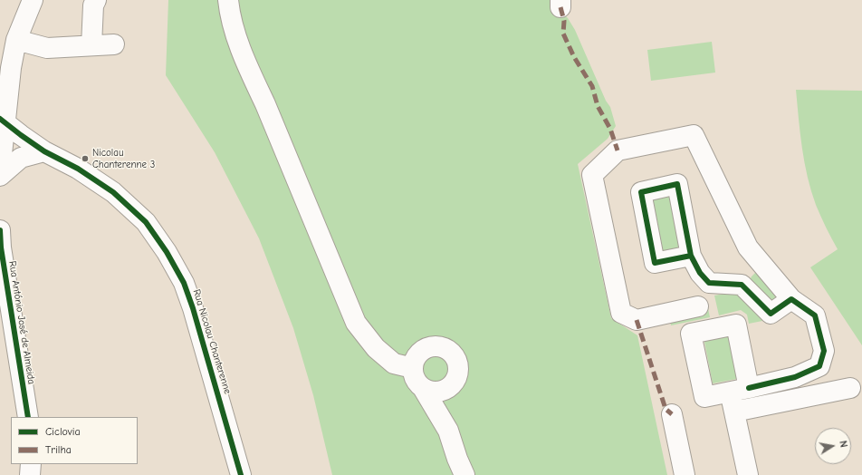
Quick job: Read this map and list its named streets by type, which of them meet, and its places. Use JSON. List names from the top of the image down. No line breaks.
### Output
{"streets":{"street":["Rua António José de Almeida","Rua Nicolau Chanterenne"]},"places":["Nicolau Chanterenne 3"],"legend":["Ciclovia","Trilha"],"north":"right"}
